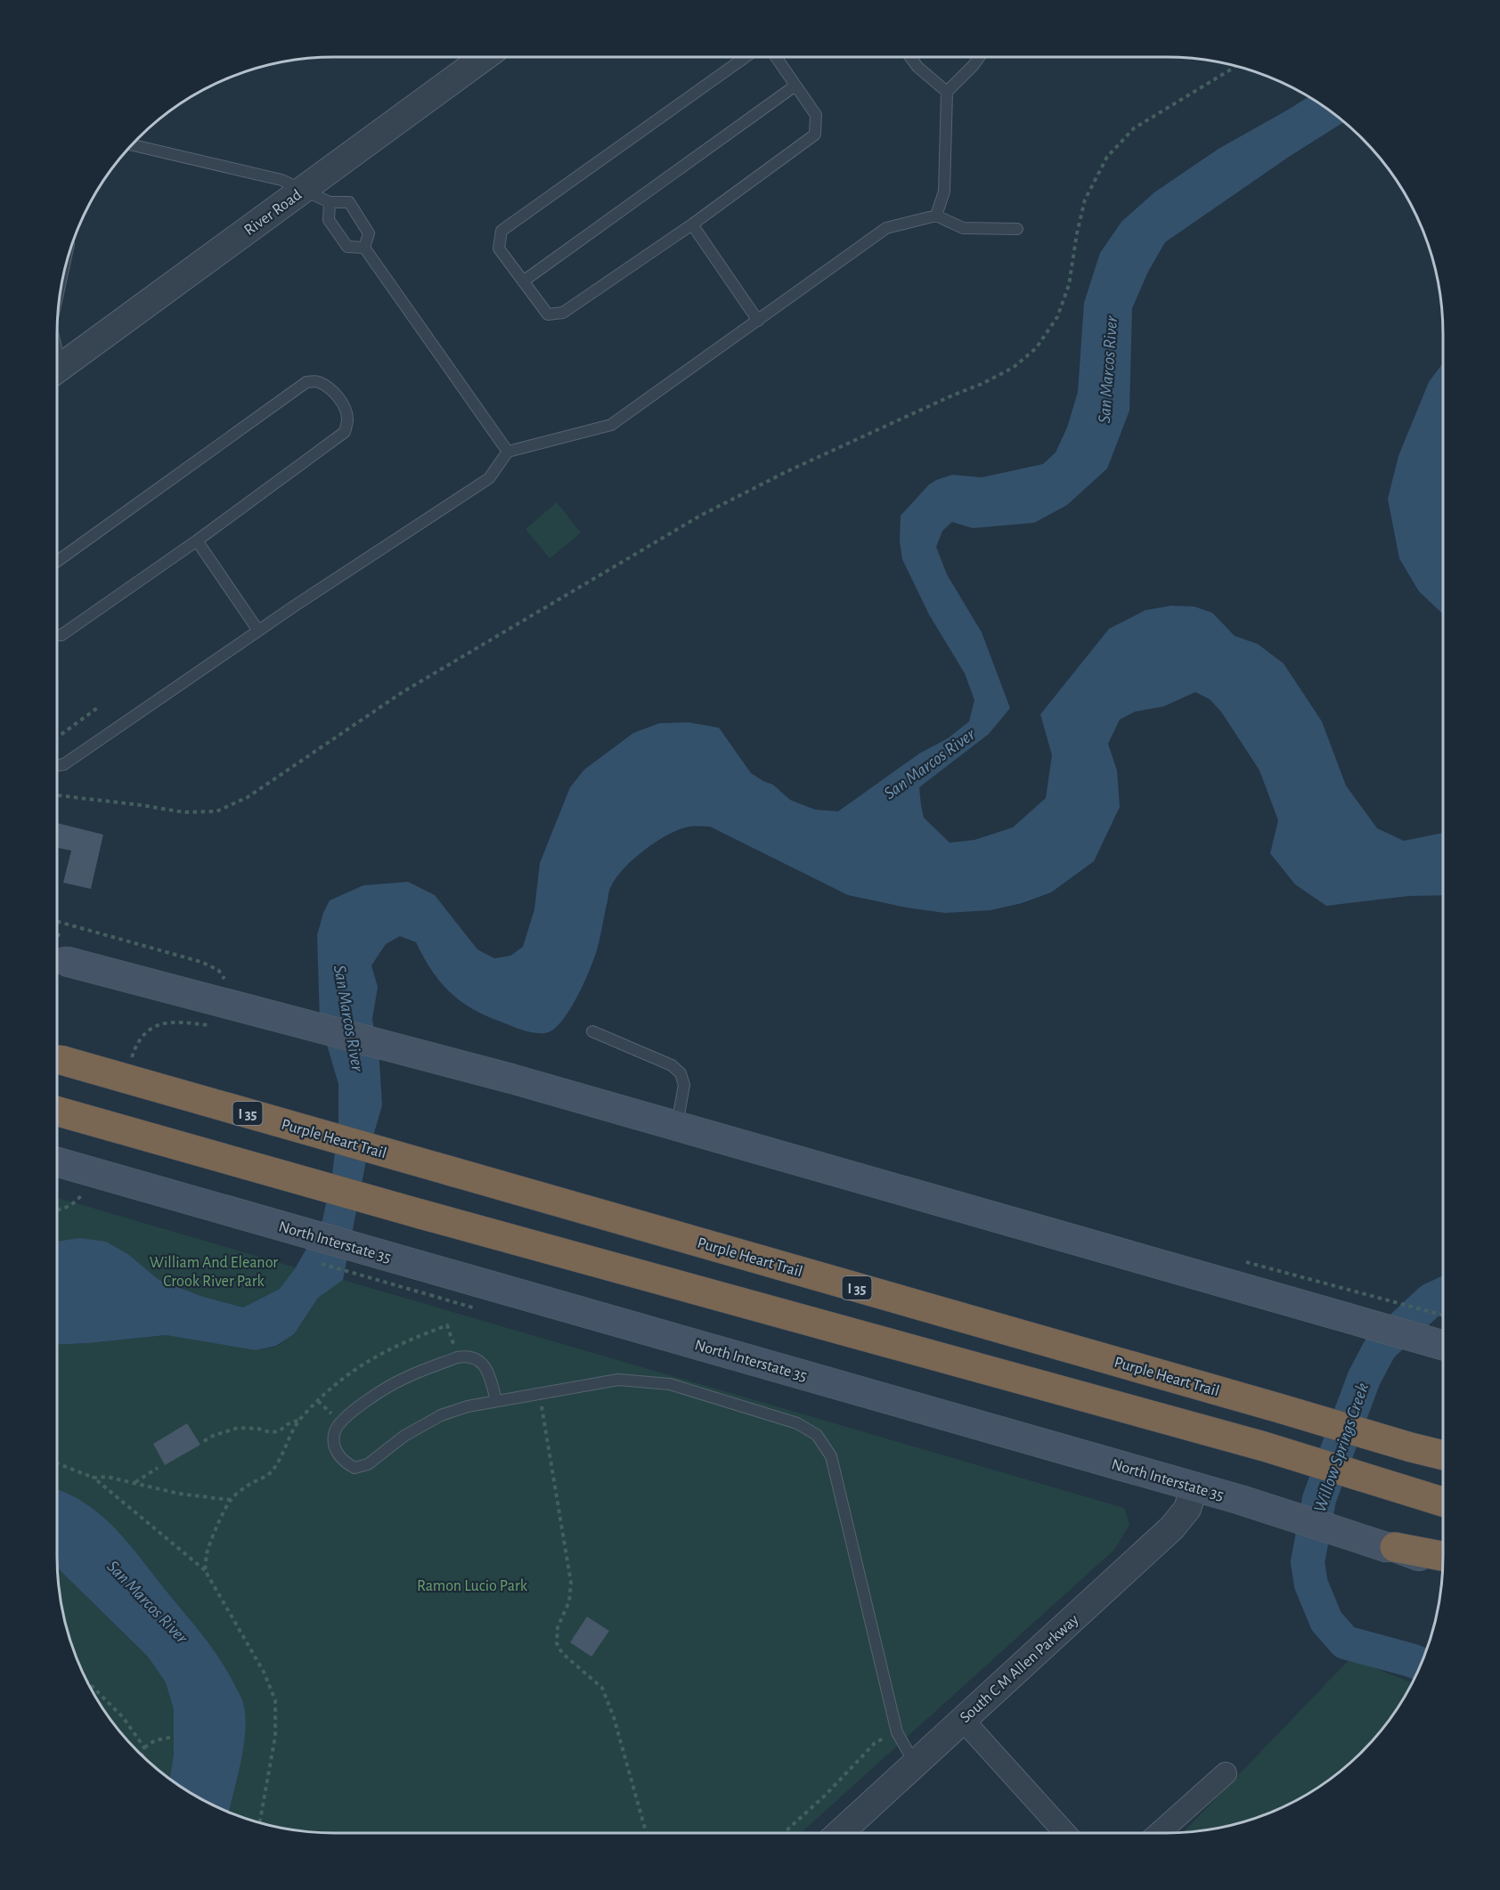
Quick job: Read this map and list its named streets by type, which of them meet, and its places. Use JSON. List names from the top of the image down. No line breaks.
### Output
{"streets":{"highway":["I 35","Purple Heart Trail"],"main road":["North Interstate 35"],"street":["River Road","South C M Allen Parkway"]},"crossings":[["North Interstate 35","South C M Allen Parkway"]],"water":["San Marcos River","Willow Springs Creek"],"parks":["William And Eleanor Crook River Park","Ramon Lucio Park"]}
